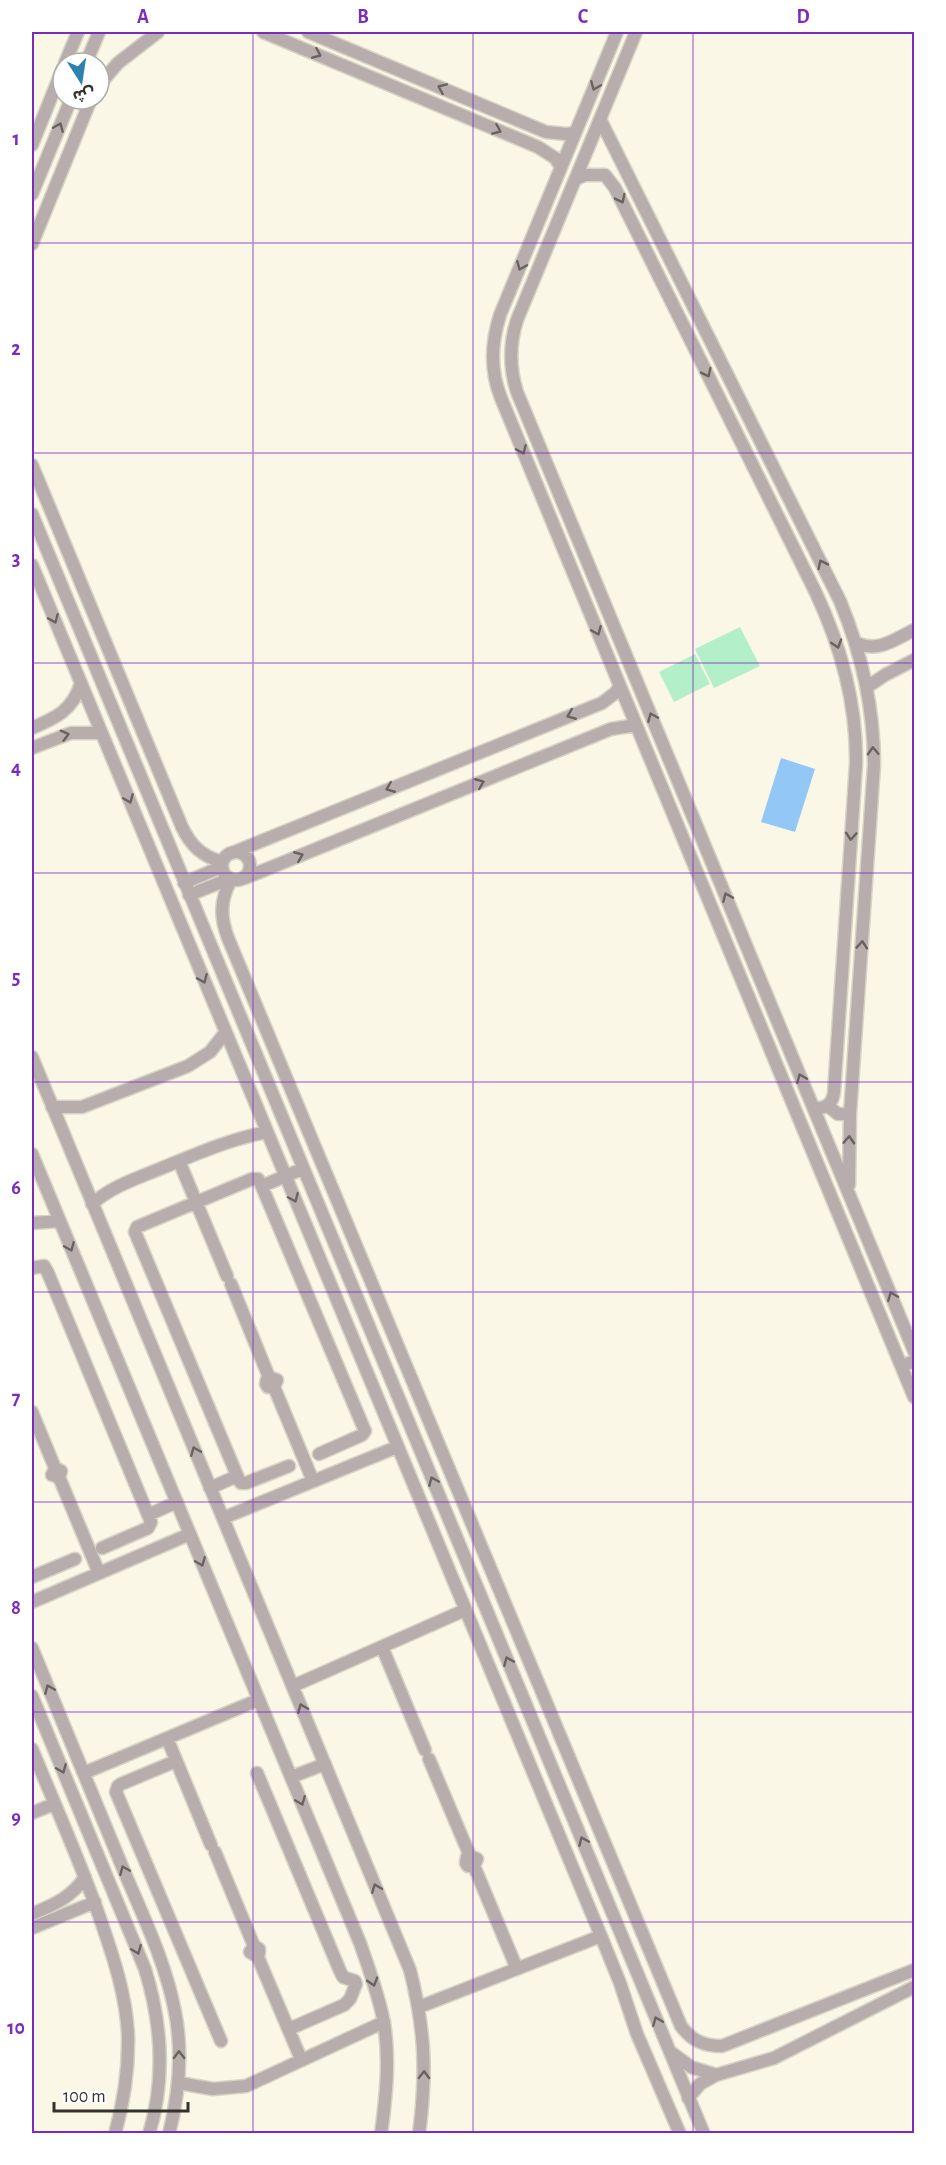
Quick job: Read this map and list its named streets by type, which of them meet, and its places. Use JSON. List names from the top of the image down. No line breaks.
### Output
{"scale_bar":"100 m","north":"bottom","grid":{"columns":["A","B","C","D"],"rows":["1","2","3","4","5","6","7","8","9","10"]}}
